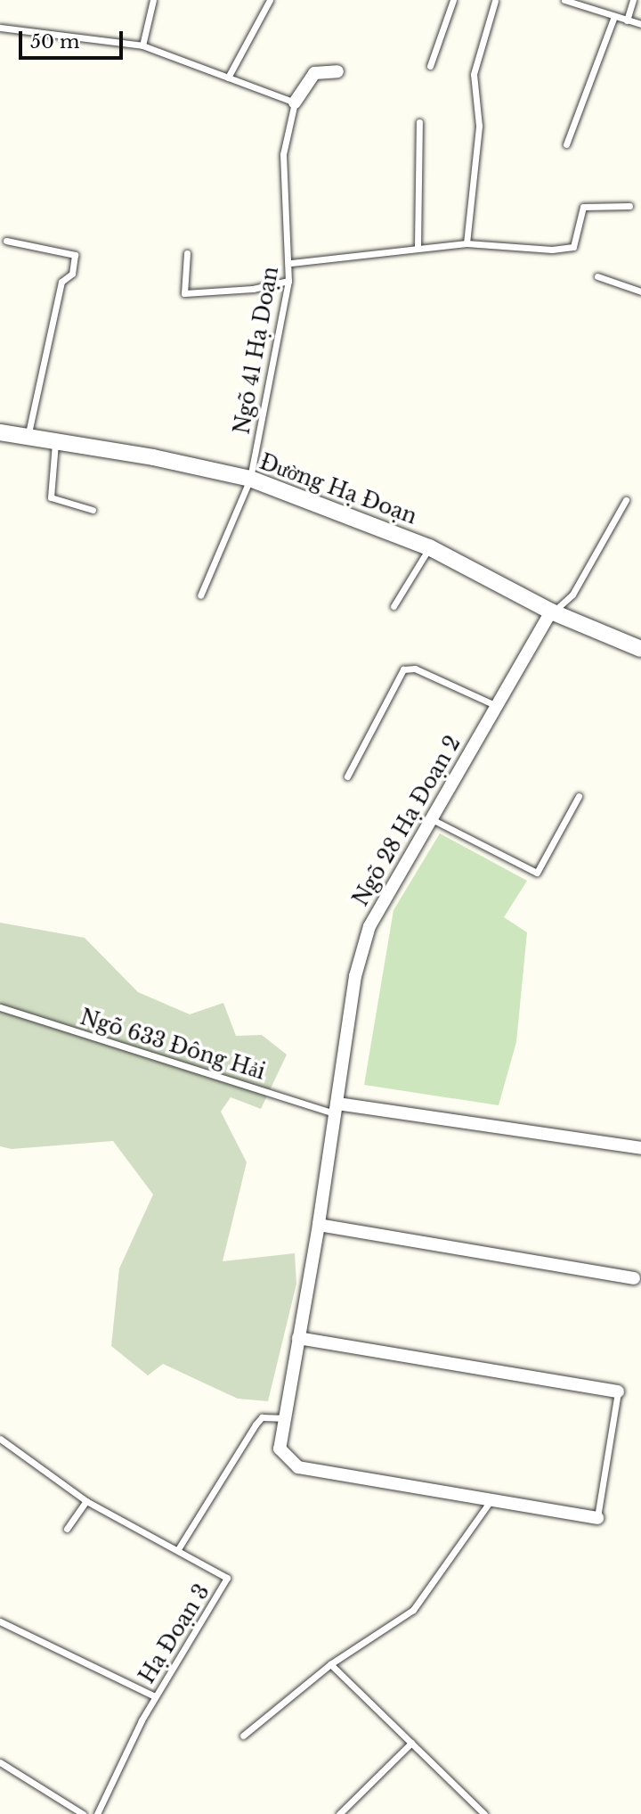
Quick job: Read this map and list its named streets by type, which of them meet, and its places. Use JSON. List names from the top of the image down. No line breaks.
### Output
{"streets":{"street":["Đường Hạ Đoạn","Ngõ 28 Hạ Đoạn 2"],"lane":["Ngõ 41 Hạ Doạn","Ngõ 633 Đông Hải","Hạ Đoạn 3"]},"crossings":[["Ngõ 41 Hạ Doạn","Đường Hạ Đoạn"],["Đường Hạ Đoạn","Ngõ 28 Hạ Đoạn 2"],["Ngõ 28 Hạ Đoạn 2","Ngõ 633 Đông Hải"]],"scale_bar":"50 m"}
